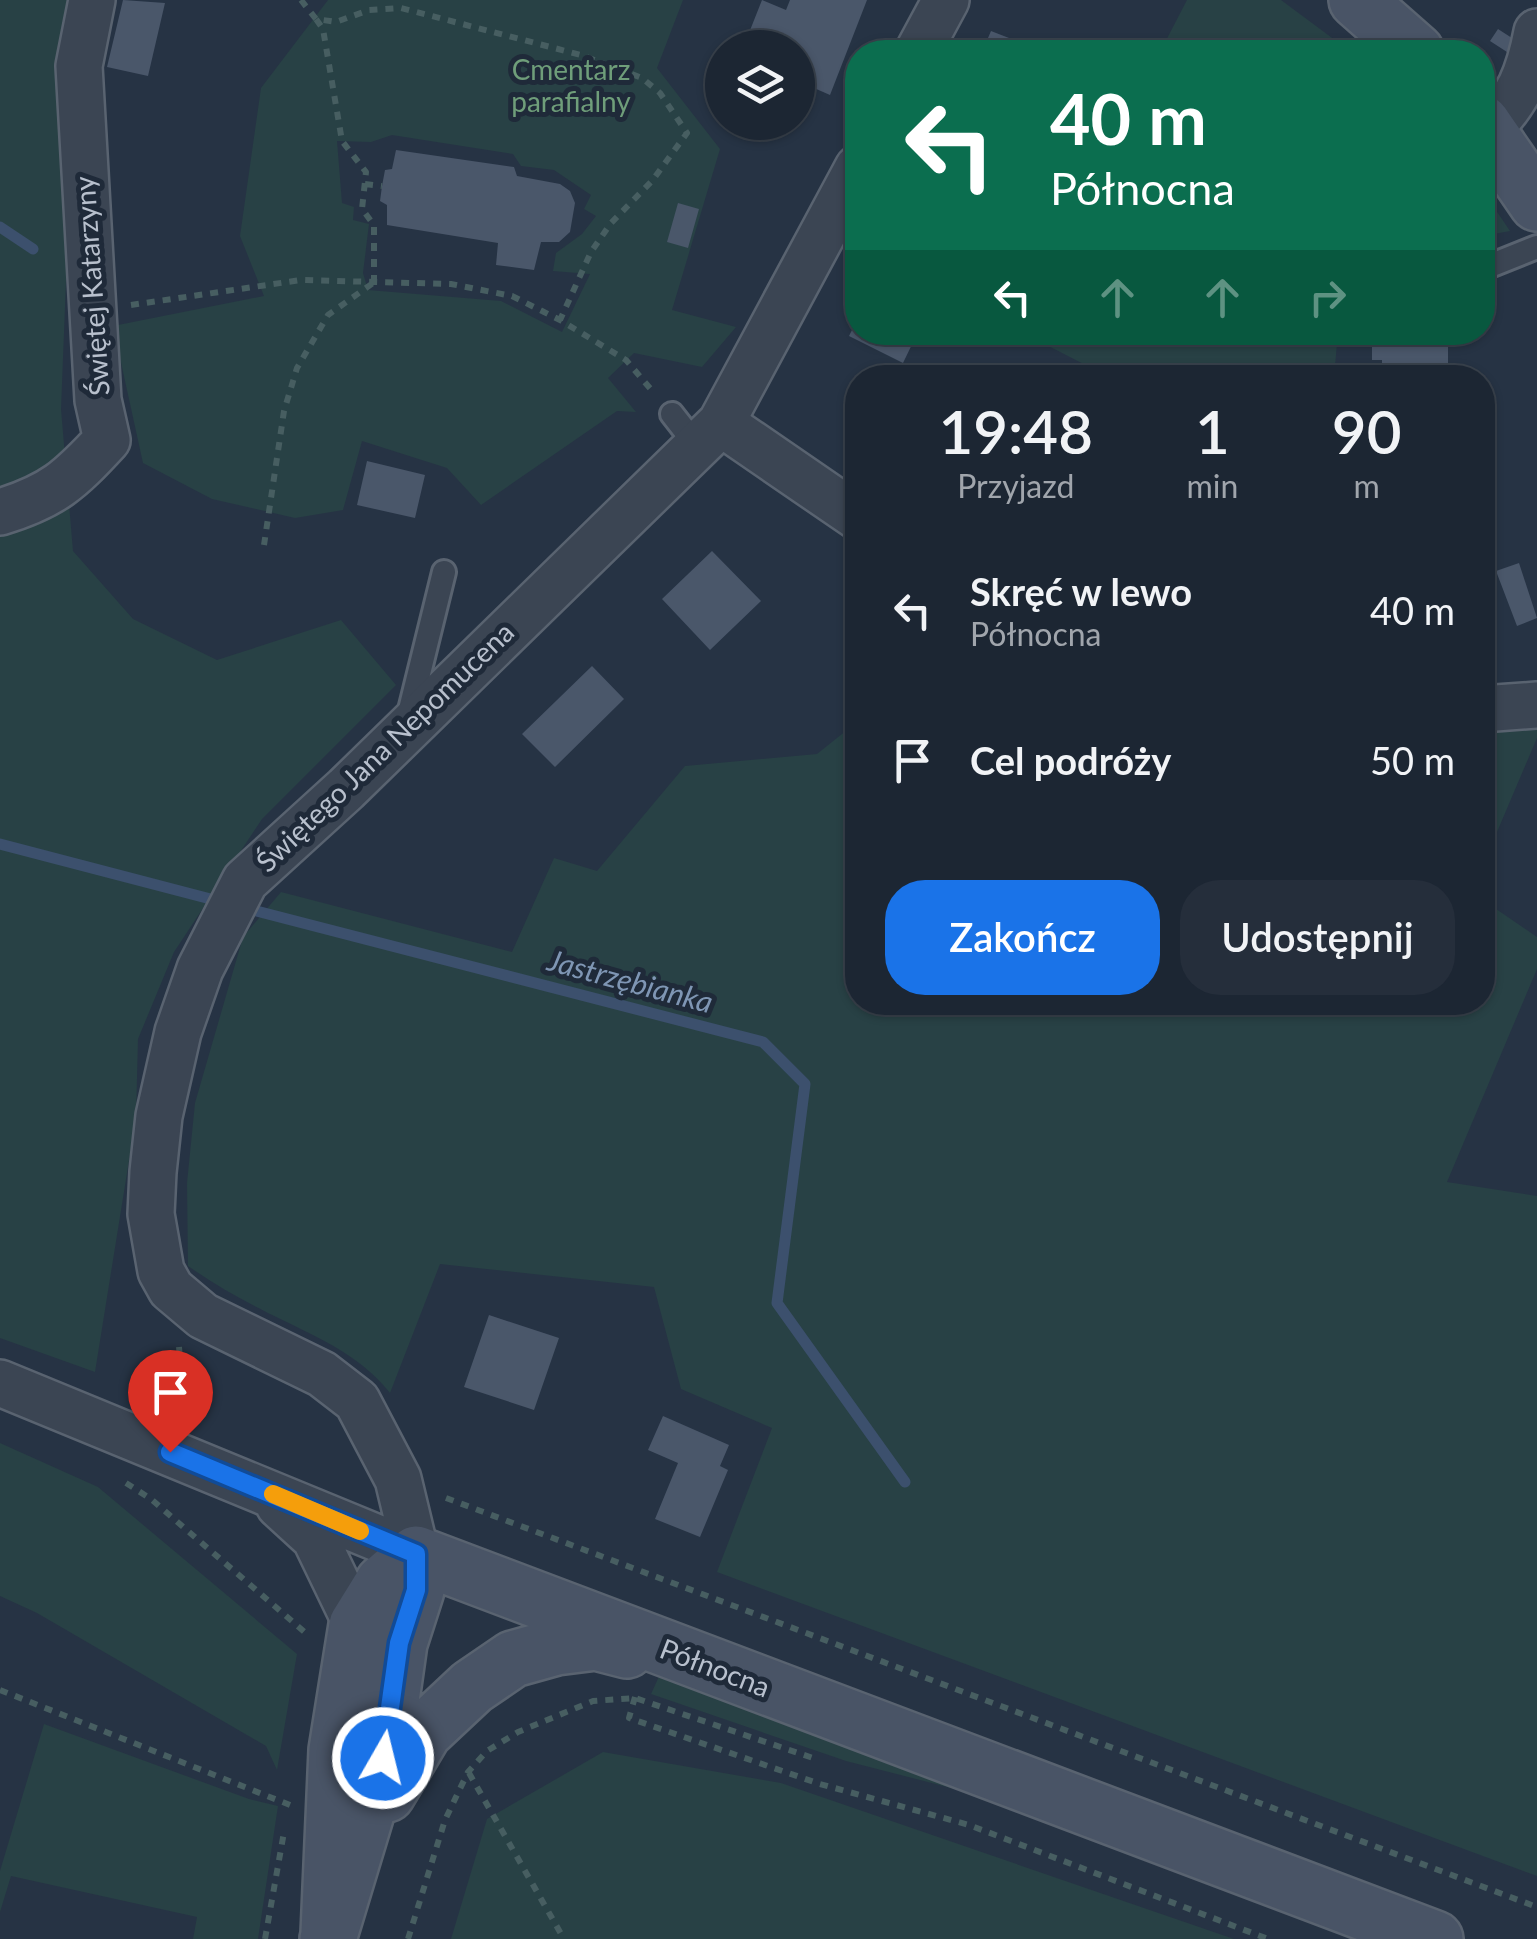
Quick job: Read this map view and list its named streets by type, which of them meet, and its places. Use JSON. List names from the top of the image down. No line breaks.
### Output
{"streets":{"street":["Świętej Katarzyny","Świętego Jana Nepomucena","Północna"]},"crossings":[["Świętego Jana Nepomucena","Północna"]],"water":["Jastrzębianka"],"parks":["Cmentarz parafialny"],"page":{"turn":["40 m","Północna"],"eta":["19:48","Przyjazd","1","min","90","m"],"list":[{"name":"Skręć w lewo","note":"Północna","value":"40 m"},{"name":"Cel podróży","value":"50 m"}],"buttons":["Zakończ","Udostępnij"]}}
